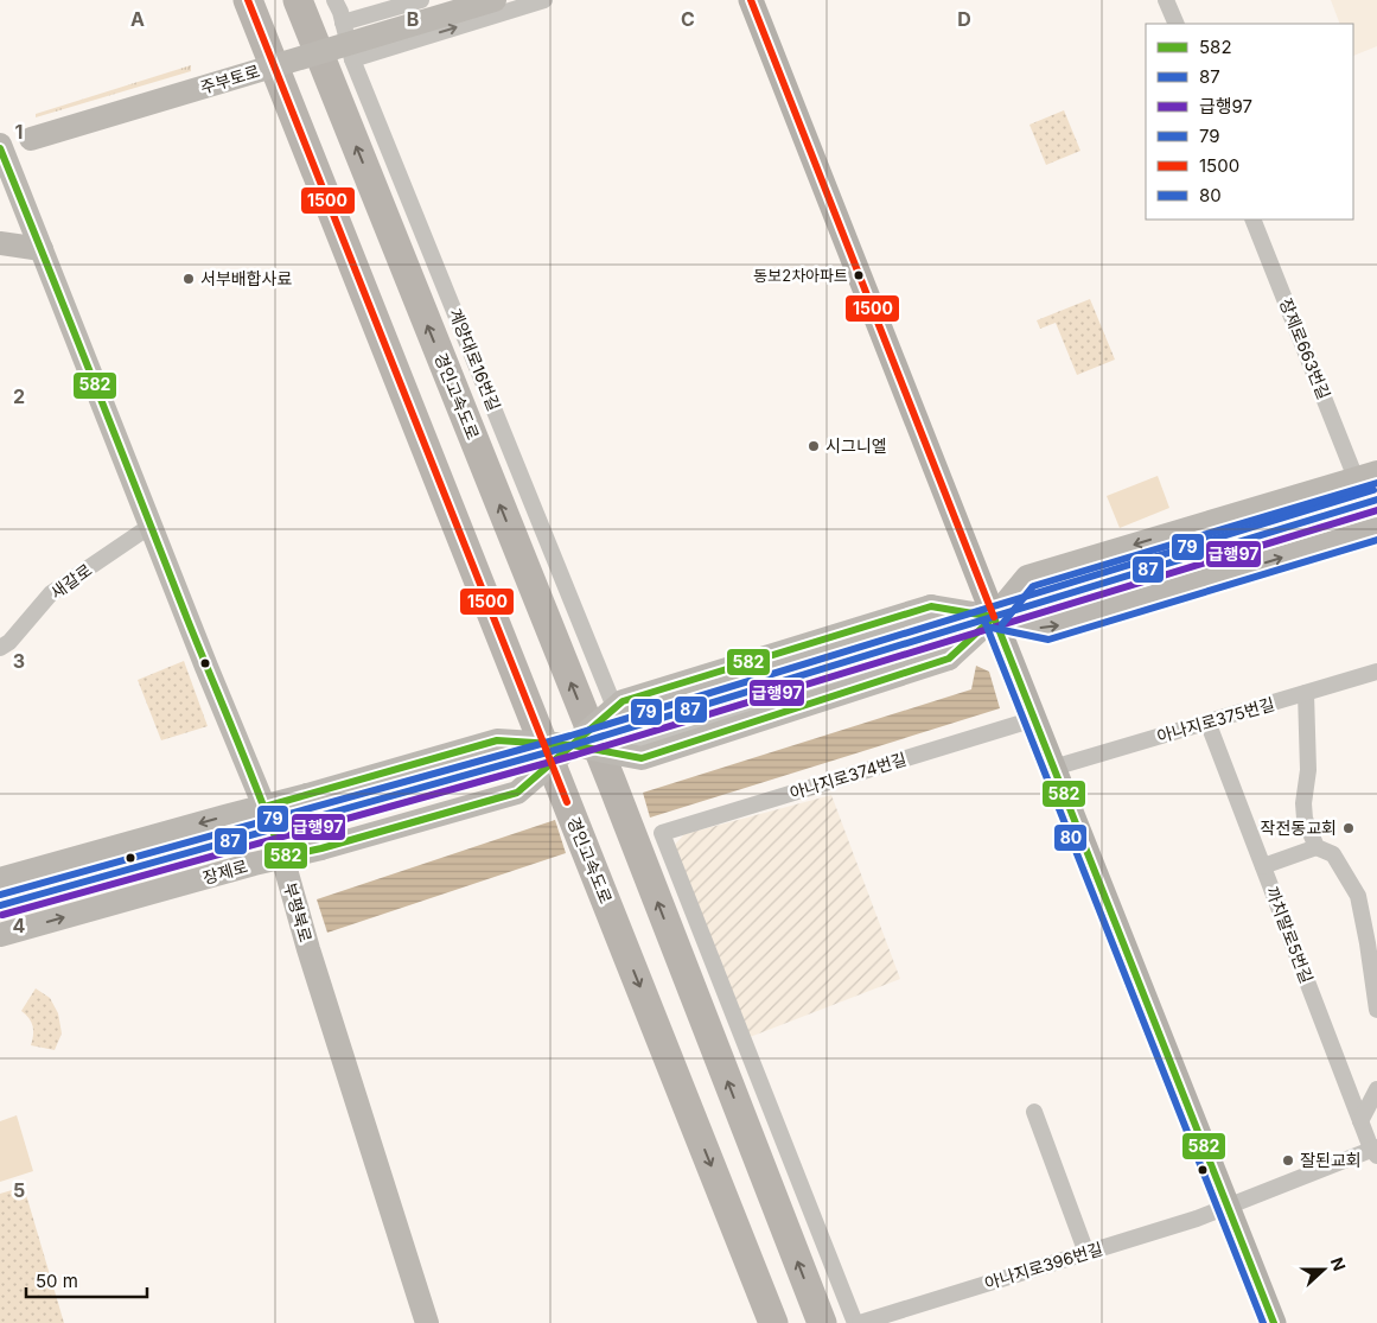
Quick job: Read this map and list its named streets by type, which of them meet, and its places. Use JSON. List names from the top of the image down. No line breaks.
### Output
{"streets":{"highway":["경인고속도로"],"main road":["주부토로","장제로","부평북로"],"street":["장제로663번길","계양대로16번길","새갈로","아나지로375번길","아나지로374번길","까치말로5번길","아나지로396번길"]},"crossings":[["주부토로","부평북로"],["장제로663번길","장제로"],["계양대로16번길","장제로"],["새갈로","부평북로"],["아나지로375번길","까치말로5번길"],["장제로","부평북로"],["까치말로5번길","아나지로396번길"]],"places":["동보2차아파트","서부배합사료","시그니엘","작전동교회","잘된교회"],"lines":["transit line 1500","transit line 582","transit line 80","transit line 79","transit line 87","transit line 급행97"],"legend":["582","87","급행97","79","1500","80"],"scale_bar":"50 m","north":"right","grid":{"columns":["A","B","C","D"],"rows":["1","2","3","4","5"]}}
